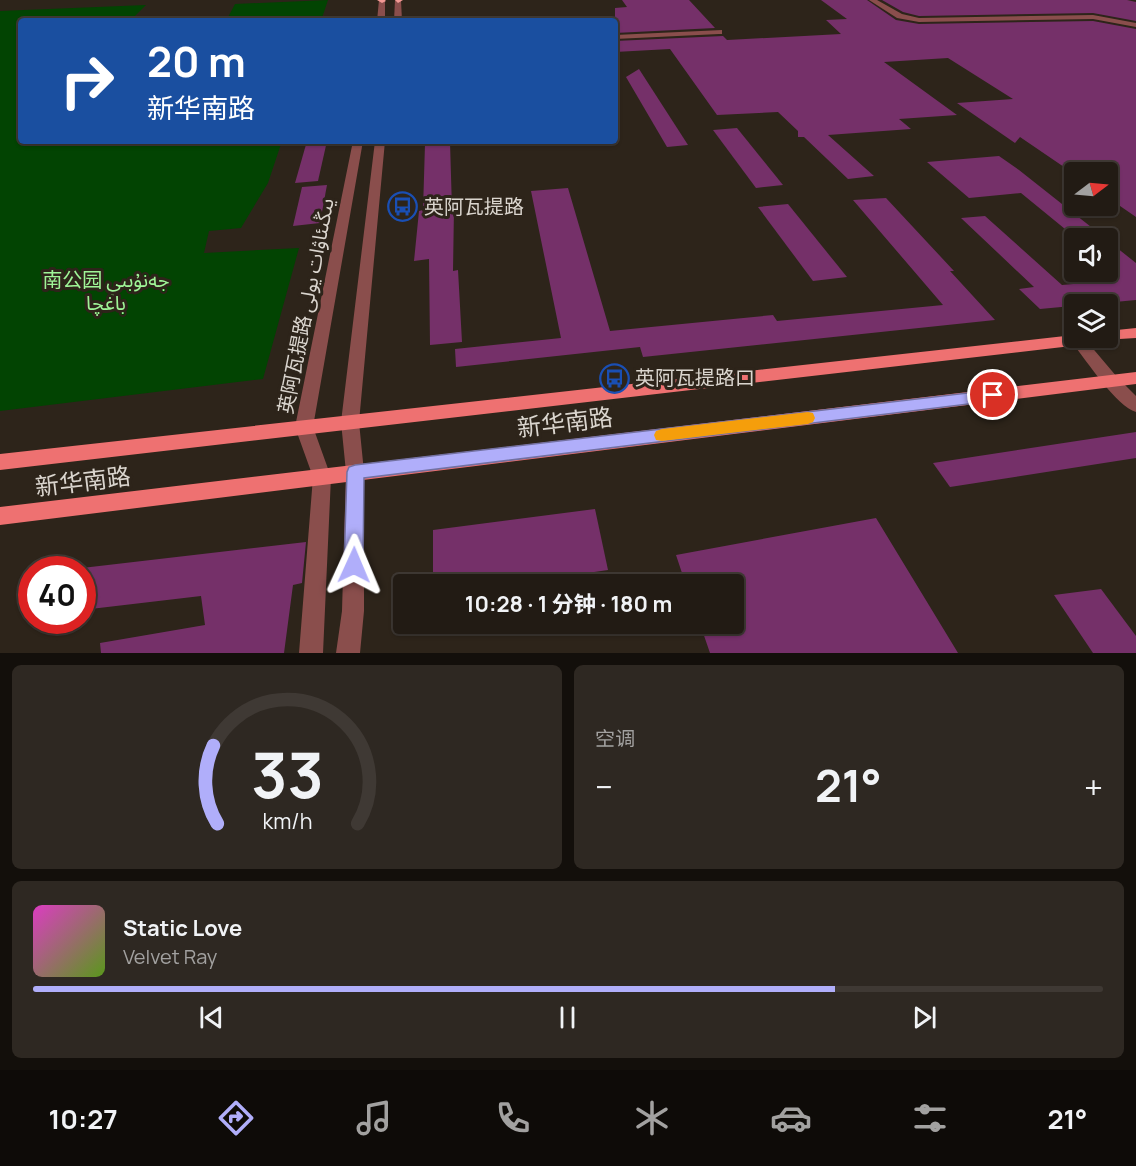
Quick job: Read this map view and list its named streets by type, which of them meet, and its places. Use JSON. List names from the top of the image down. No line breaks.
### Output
{"streets":{"main road":["新华南路"],"street":["英阿瓦提路 يىڭىئاۋات يولى"]},"crossings":[["英阿瓦提路 يىڭىئاۋات يولى","新华南路"]],"parks":["南公园 جەنۇبىي باغچا"],"places":{"bus stop":["英阿瓦提路","英阿瓦提路口"]},"north":"right","page":{"turn":["20 m","新华南路"],"limit":"40","trip":"10:28 · 1 分钟 · 180 m","tile":"空调","heat":["−","21°","+"],"song":["Static Love","Velvet Ray"],"tabs":["10:27","21°"],"gauge":["33","km/h"]}}
